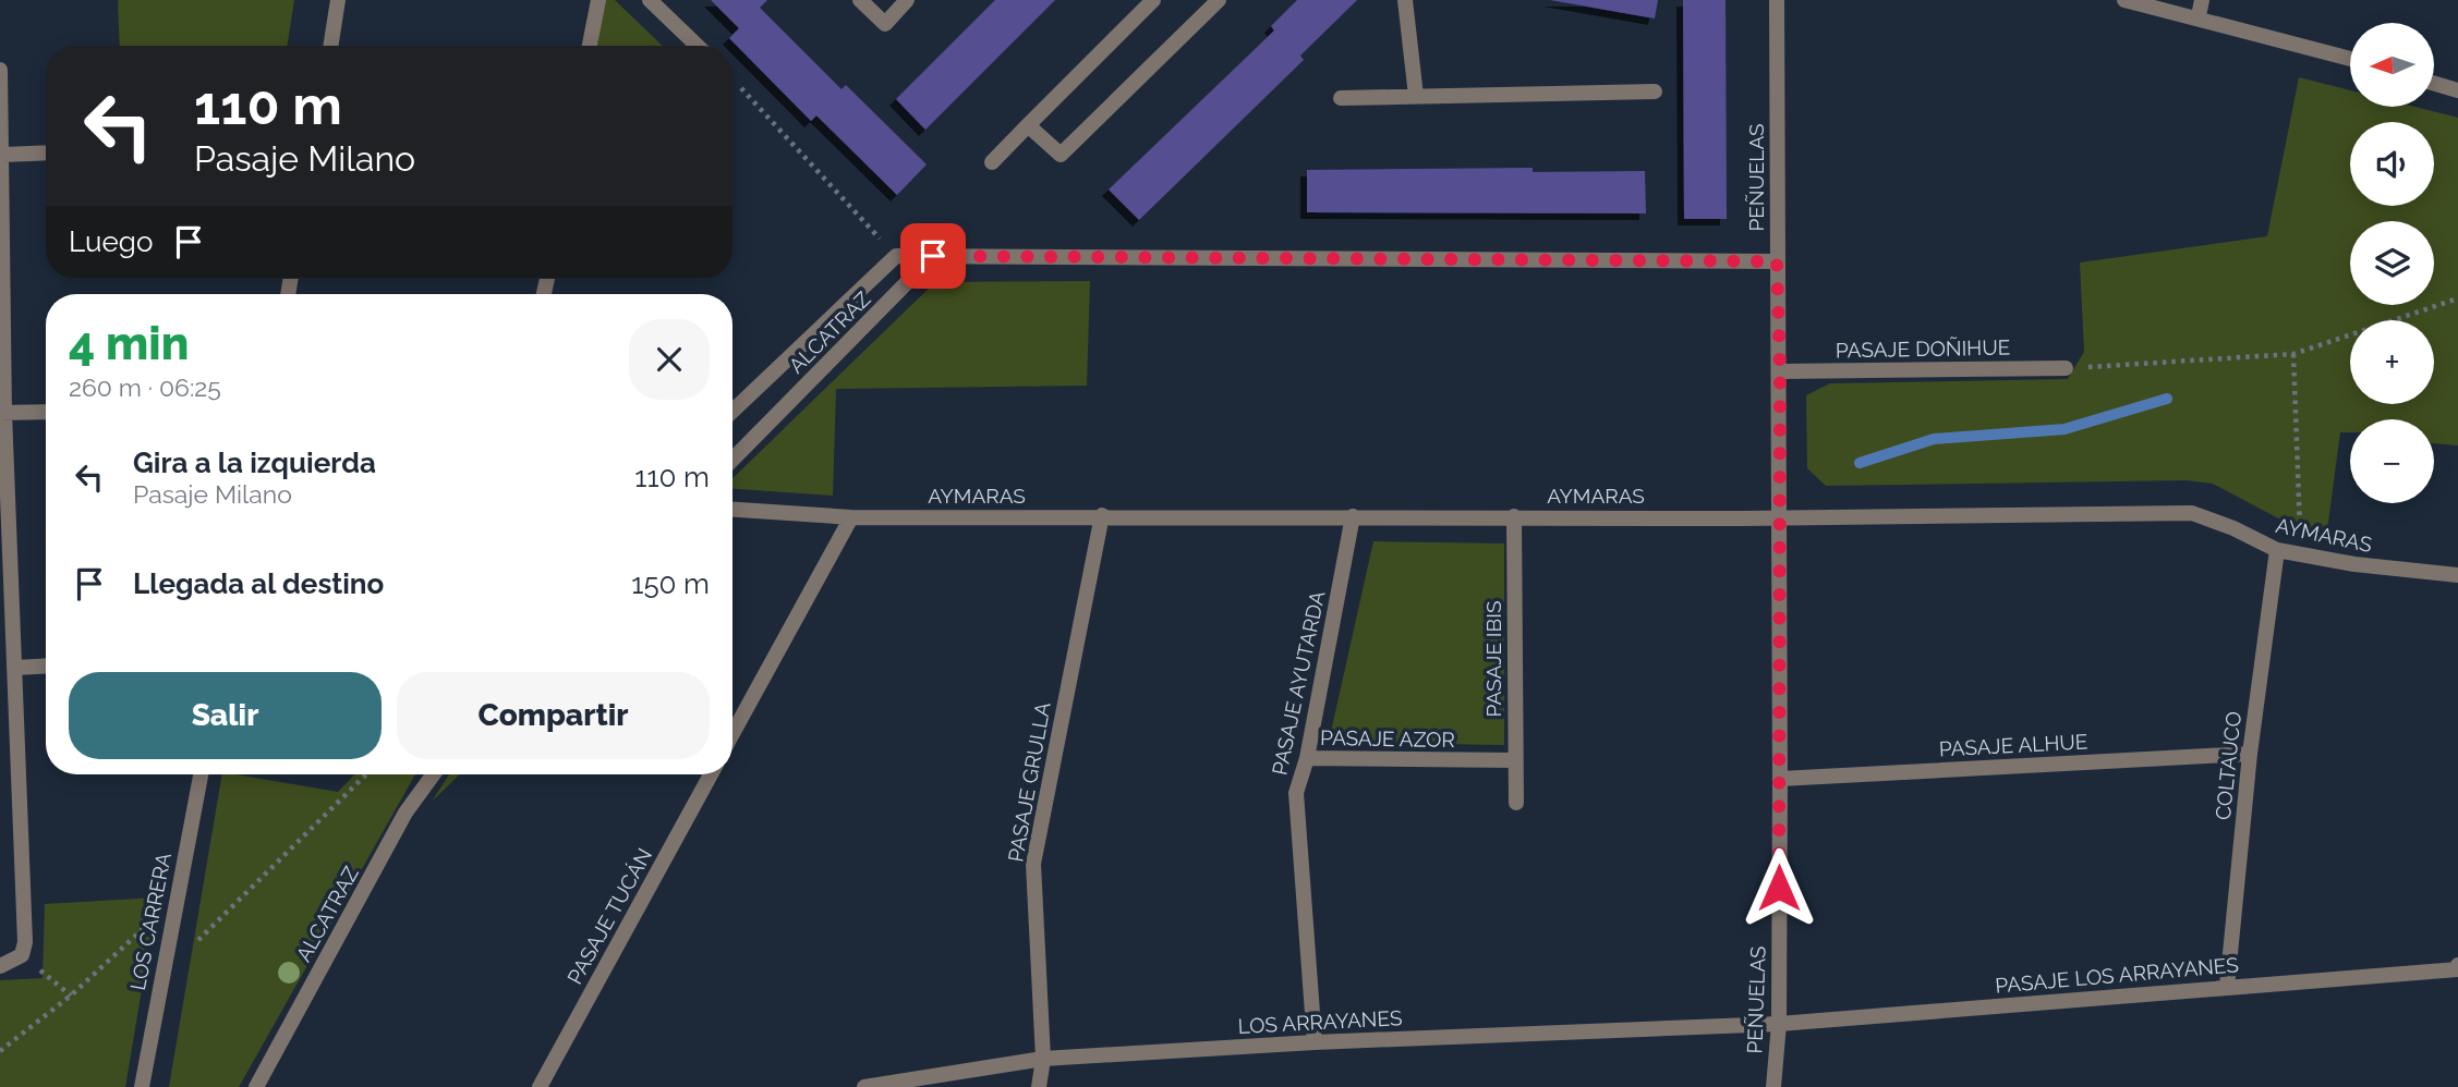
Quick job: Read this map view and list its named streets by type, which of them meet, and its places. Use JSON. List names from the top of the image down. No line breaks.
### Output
{"streets":{"street":["PEÑUELAS","ALCATRAZ","PASAJE DOÑIHUE","AYMARAS","PASAJE IBIS","PASAJE AYUTARDA","PASAJE AZOR","PASAJE ALHUE","COLTAUCO","PASAJE GRULLA","PASAJE TUCÁN","LOS CARRERA","PASAJE LOS ARRAYANES","LOS ARRAYANES"]},"crossings":[["PEÑUELAS","PASAJE DOÑIHUE"],["PEÑUELAS","AYMARAS"],["PEÑUELAS","PASAJE ALHUE"],["PEÑUELAS","PASAJE LOS ARRAYANES"],["PEÑUELAS","LOS ARRAYANES"],["AYMARAS","PASAJE IBIS"],["AYMARAS","PASAJE AYUTARDA"],["AYMARAS","COLTAUCO"],["AYMARAS","PASAJE GRULLA"],["PASAJE IBIS","PASAJE AZOR"],["PASAJE AYUTARDA","PASAJE AZOR"],["PASAJE AYUTARDA","LOS ARRAYANES"],["PASAJE ALHUE","COLTAUCO"],["COLTAUCO","PASAJE LOS ARRAYANES"],["PASAJE GRULLA","LOS ARRAYANES"],["PASAJE LOS ARRAYANES","LOS ARRAYANES"]],"north":"left","page":{"map_buttons":["+","−"],"turn":["110 m","Pasaje Milano"],"then":"Luego","heading":["4 min","260 m · 06:25"],"list":[{"name":"Gira a la izquierda","note":"Pasaje Milano","value":"110 m"},{"name":"Llegada al destino","value":"150 m"}],"buttons":["Salir","Compartir"]}}
